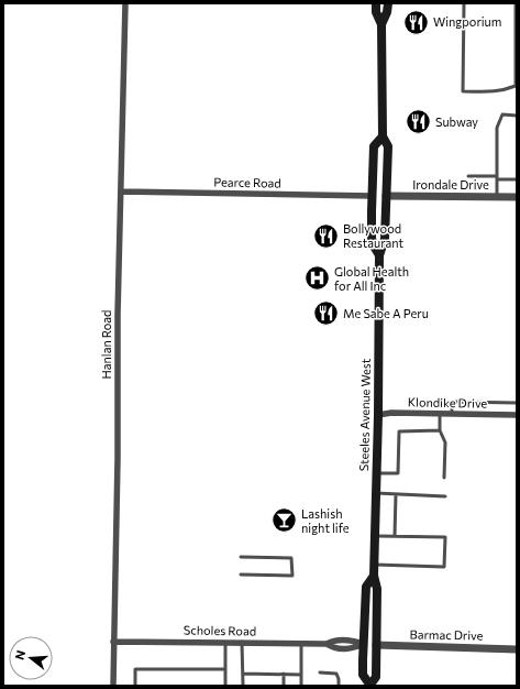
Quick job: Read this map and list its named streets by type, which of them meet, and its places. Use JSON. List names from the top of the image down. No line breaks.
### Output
{"streets":{"main road":["Steeles Avenue West"],"street":["Pearce Road","Irondale Drive","Hanlan Road","Klondike Drive","Scholes Road","Barmac Drive"]},"crossings":[["Pearce Road","Hanlan Road"],["Pearce Road","Steeles Avenue West"],["Irondale Drive","Steeles Avenue West"],["Hanlan Road","Scholes Road"],["Klondike Drive","Steeles Avenue West"],["Steeles Avenue West","Scholes Road"],["Steeles Avenue West","Barmac Drive"]],"places":{"restaurant":["Wingporium","Subway","Bollywood Restaurant","Me Sabe A Peru"],"hospital":["Global Health for All Inc"],"bar":["Lashish night life"]},"north":"left"}
